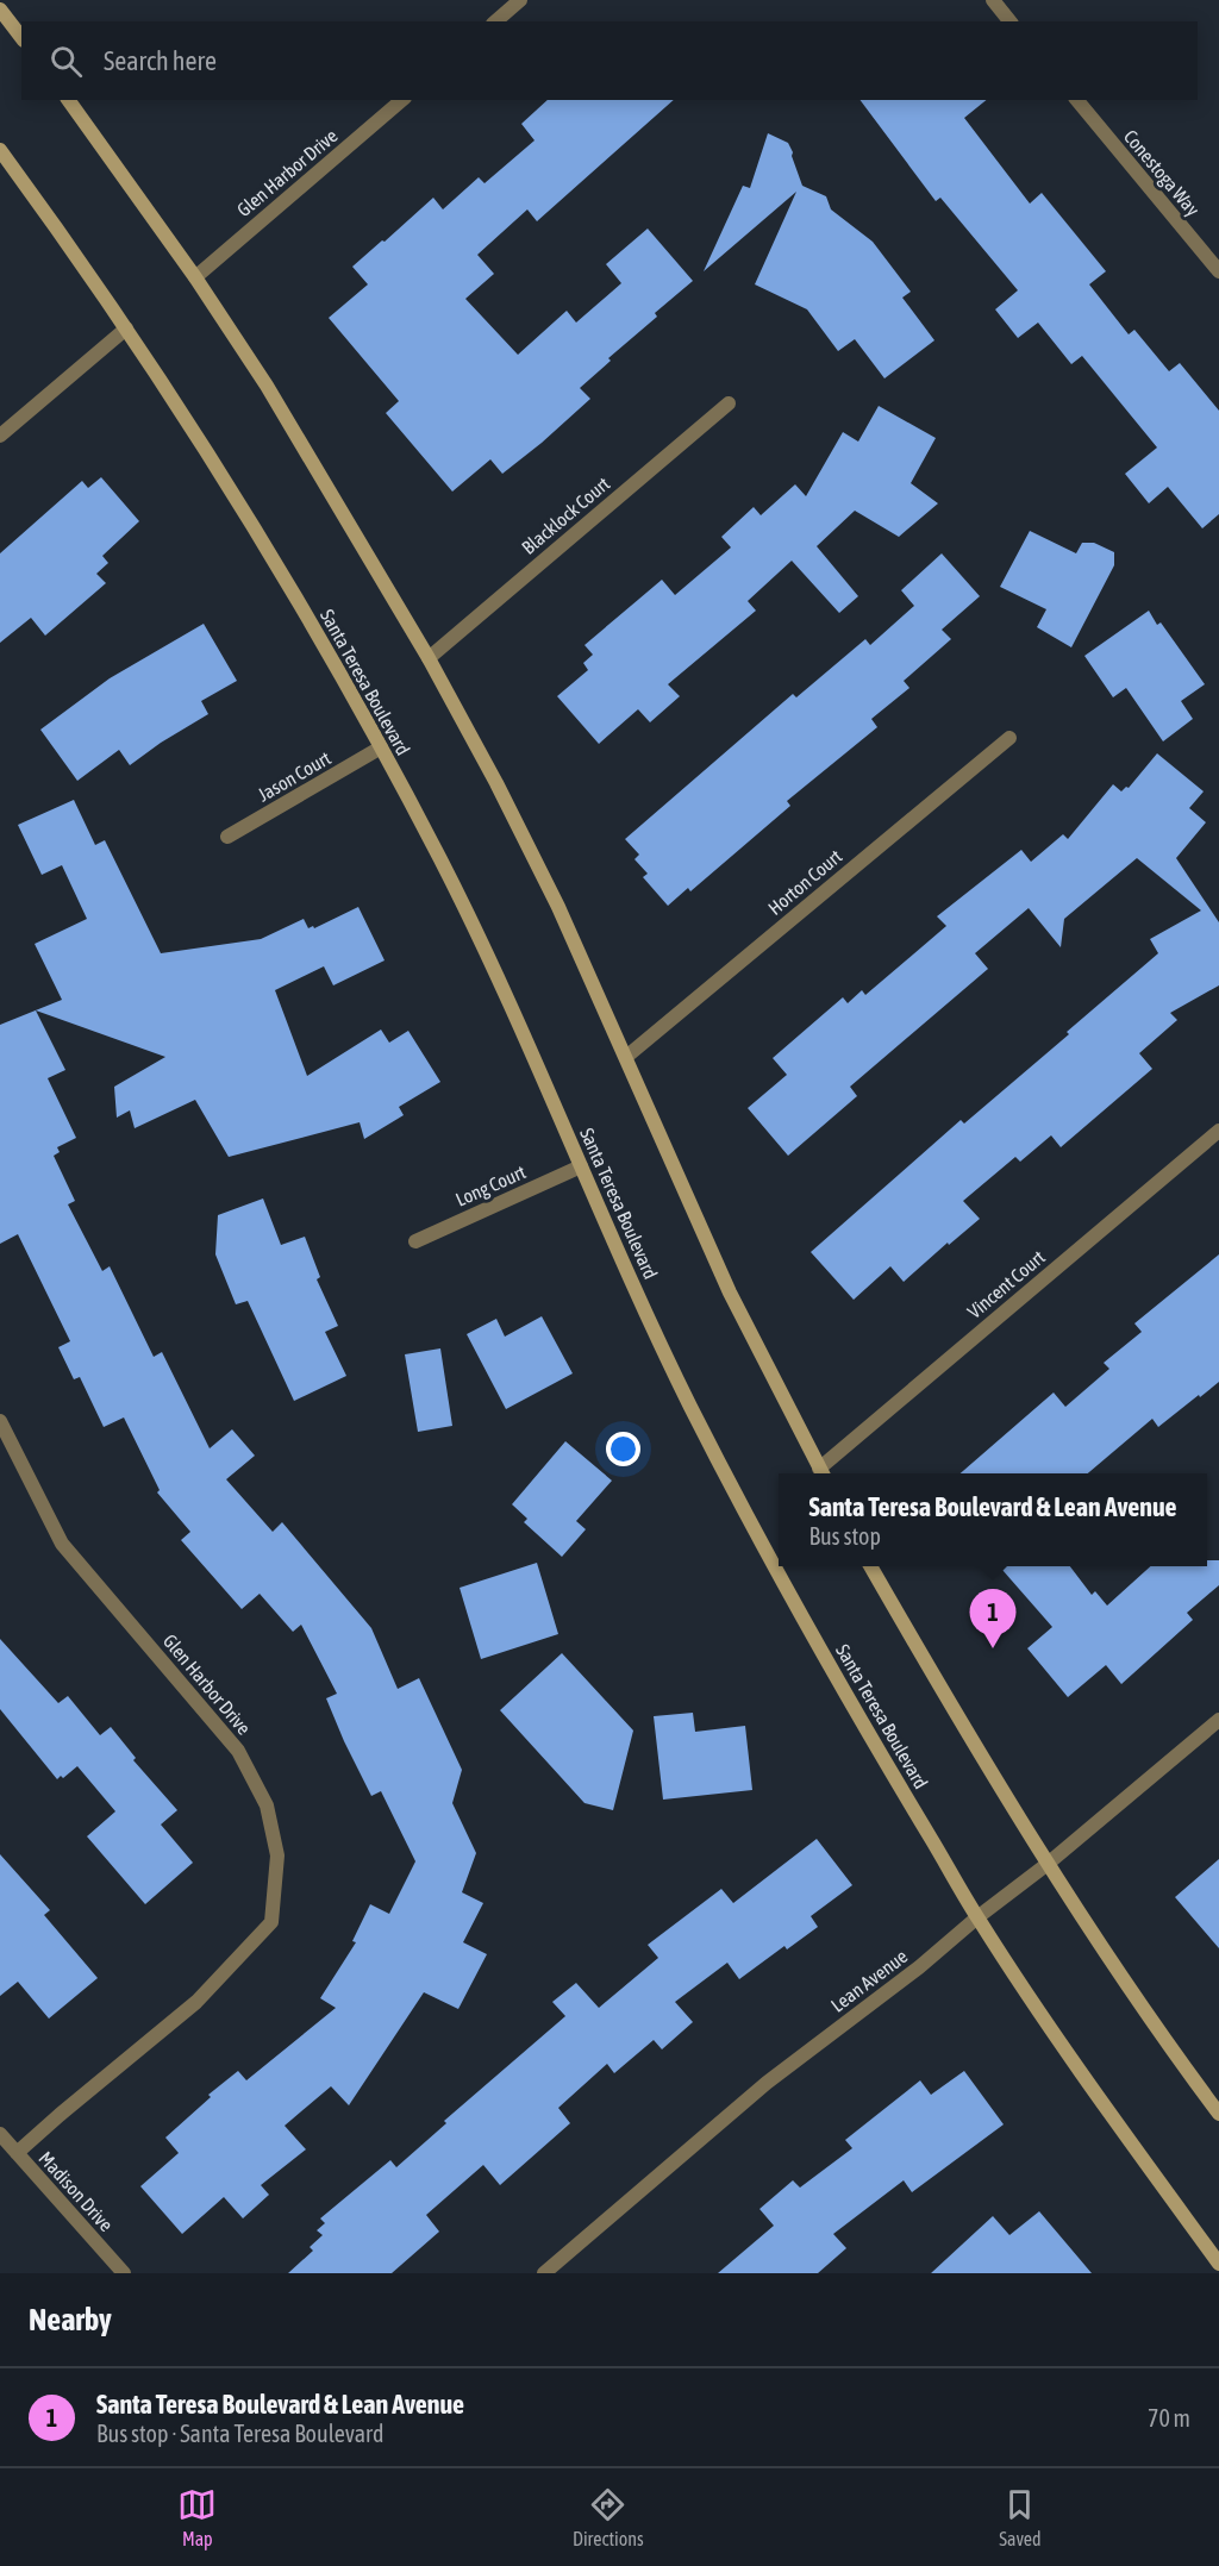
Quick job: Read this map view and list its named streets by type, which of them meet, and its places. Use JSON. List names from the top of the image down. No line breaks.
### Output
{"streets":{"main road":["Santa Teresa Boulevard"],"street":["Glen Harbor Drive","Conestoga Way","Blacklock Court","Jason Court","Horton Court","Long Court","Vincent Court","Lean Avenue","Madison Drive"]},"crossings":[["Glen Harbor Drive","Madison Drive"],["Santa Teresa Boulevard","Jason Court"],["Santa Teresa Boulevard","Long Court"],["Santa Teresa Boulevard","Lean Avenue"]],"page":{"search":"Search here","popup":["Santa Teresa Boulevard & Lean Avenue","Bus stop"],"pins":"1","heading":"Nearby","list":[{"mark":"1","name":"Santa Teresa Boulevard & Lean Avenue","note":"Bus stop · Santa Teresa Boulevard","value":"70 m"}],"nav":["Map","Directions","Saved"]}}
